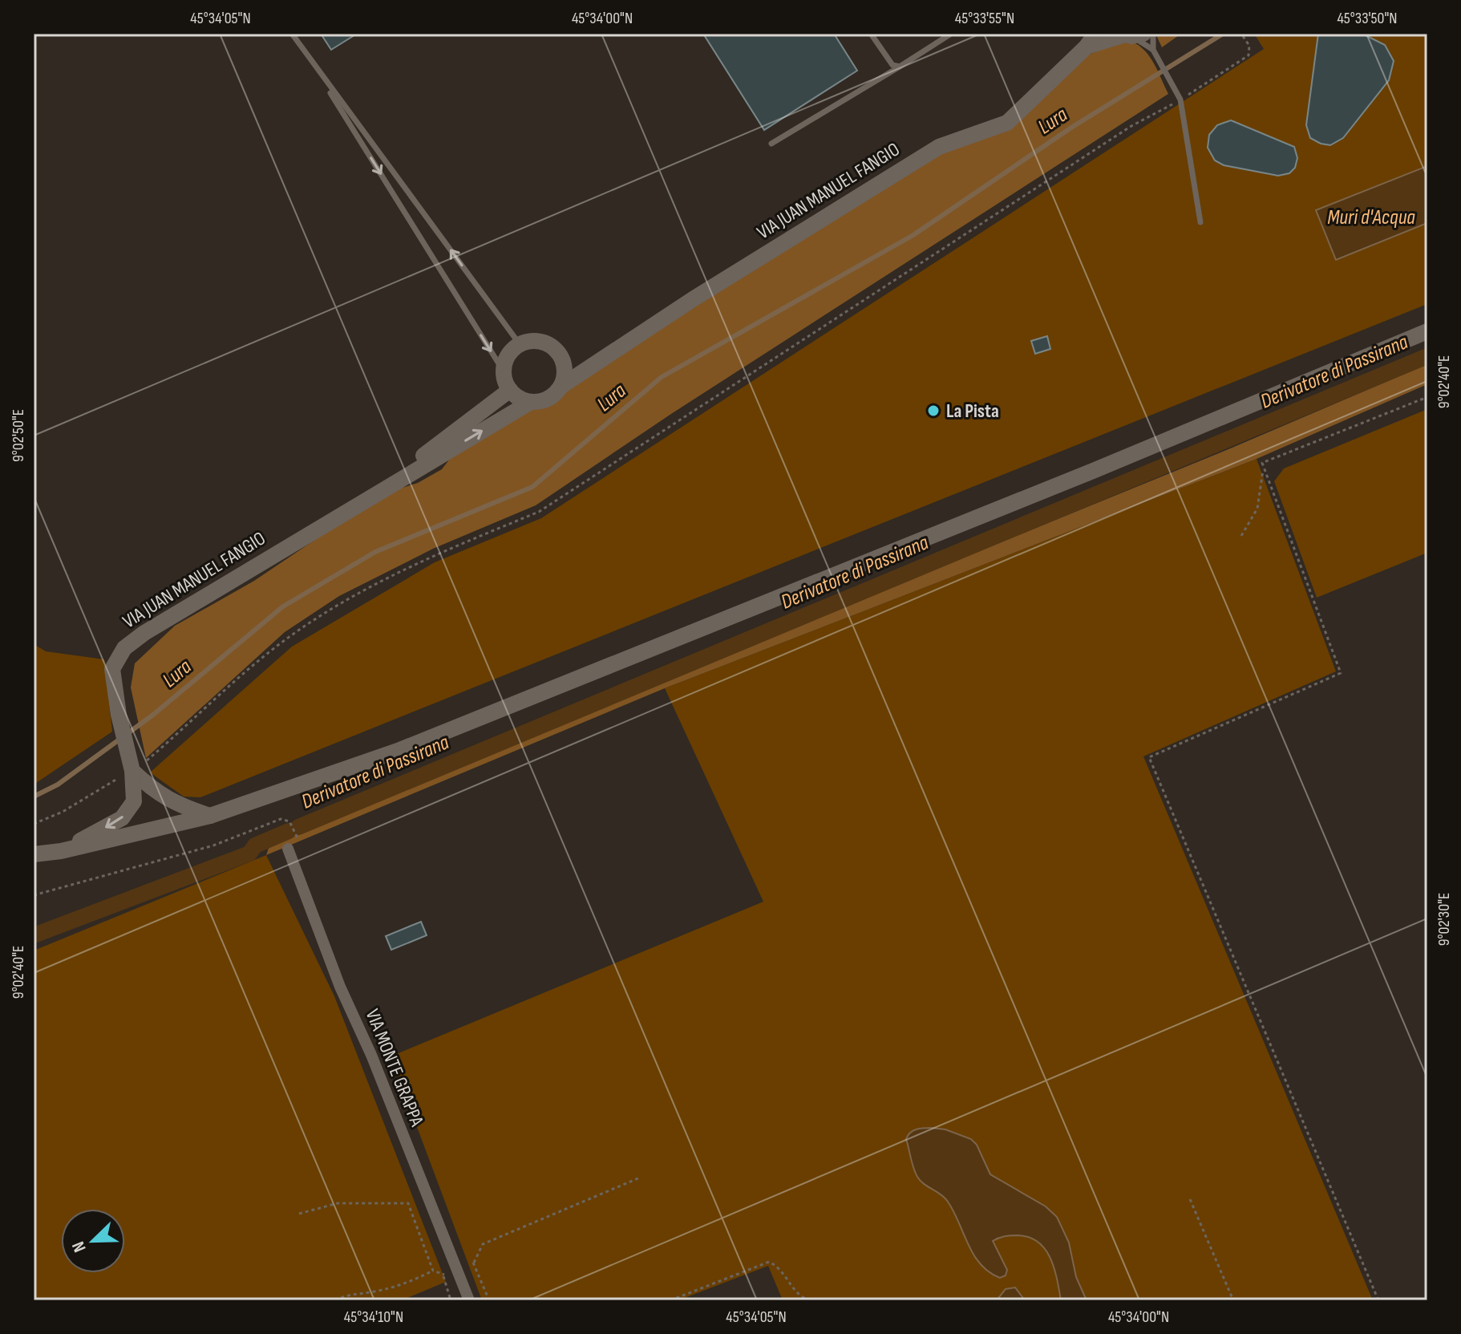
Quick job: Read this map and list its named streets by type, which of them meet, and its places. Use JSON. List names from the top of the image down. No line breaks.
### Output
{"streets":{"street":["VIA JUAN MANUEL FANGIO","VIA MONTE GRAPPA"]},"water":["Lura","Muri d'Acqua","Derivatore di Passirana"],"places":["La Pista"],"north":"bottom left","coordinates":["45°34'05\"N","45°34'00\"N","45°33'55\"N","45°33'50\"N","9°02'40\"E","9°02'50\"E","9°02'30\"E","45°34'10\"N"]}
